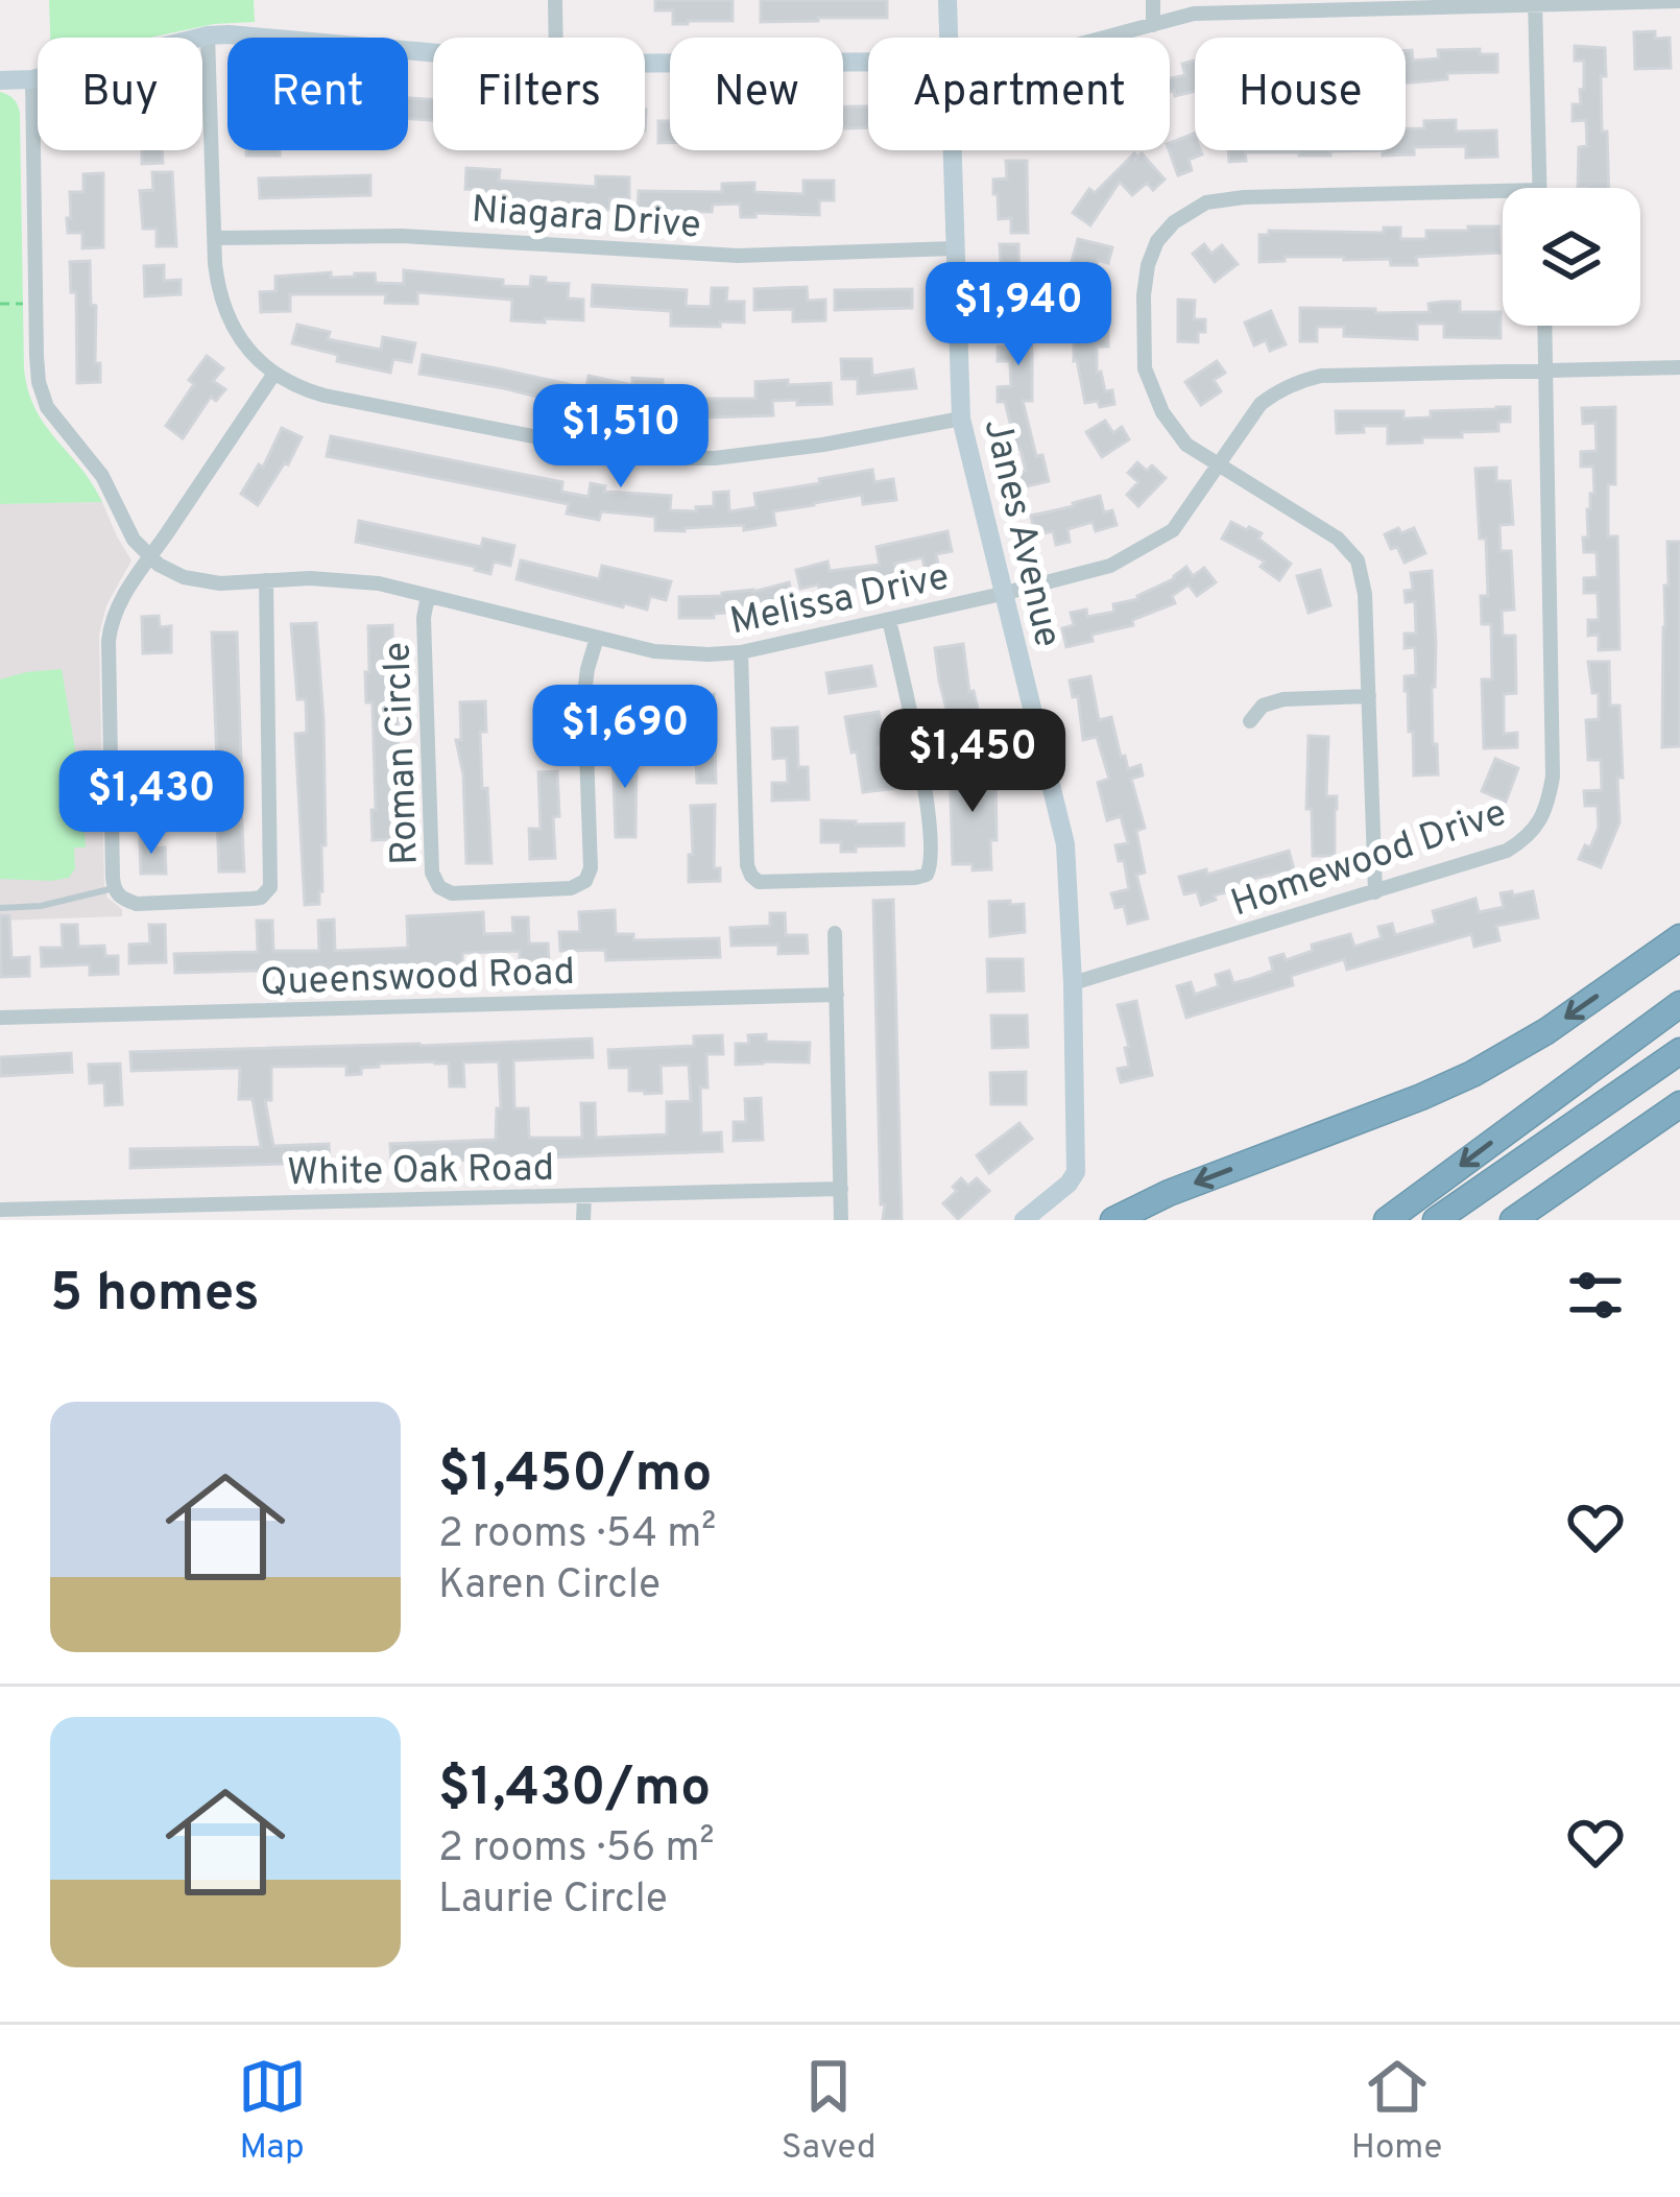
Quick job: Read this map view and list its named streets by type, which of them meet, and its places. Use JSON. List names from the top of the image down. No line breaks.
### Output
{"streets":{"street":["Niagara Drive","Janes Avenue","Melissa Drive","Roman Circle","Homewood Drive","Queenswood Road","White Oak Road"]},"crossings":[["Niagara Drive","Janes Avenue"],["Janes Avenue","Melissa Drive"],["Janes Avenue","Homewood Drive"],["Melissa Drive","Roman Circle"],["Melissa Drive","Homewood Drive"]],"page":{"chip":["Buy","Rent","Filters","New","Apartment","House"],"price":["$1,940","$1,510","$1,690","$1,450","$1,430"],"heading":"5 homes","list":[{"name":"$1,450/mo","note":"2 rooms · 54 m² · Karen Circle"},{"name":"$1,430/mo","note":"2 rooms · 56 m² · Laurie Circle"}],"tabs":["Map","Saved","Home"]}}
